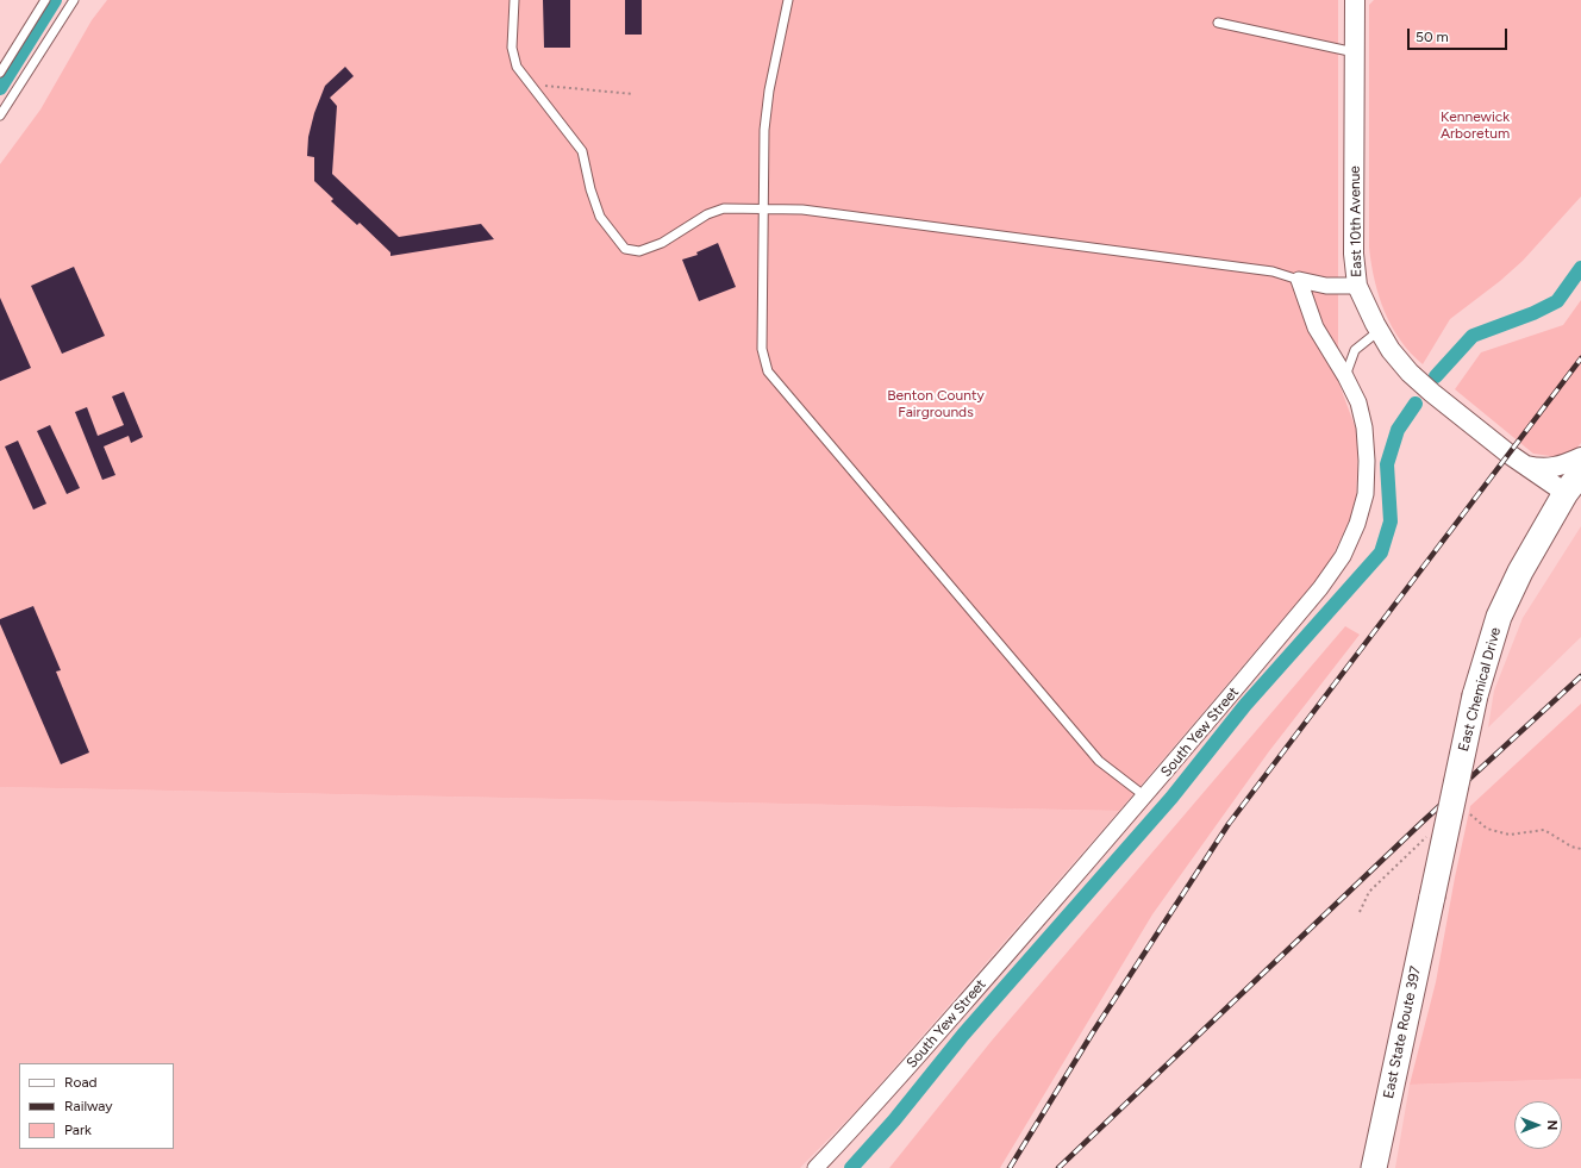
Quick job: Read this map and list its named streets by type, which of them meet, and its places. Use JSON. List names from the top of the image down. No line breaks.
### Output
{"streets":{"main road":["East Chemical Drive","East State Route 397"],"street":["East 10th Avenue","South Yew Street"]},"crossings":[["East 10th Avenue","East Chemical Drive"],["East Chemical Drive","East State Route 397"]],"parks":["Kennewick Arboretum","Benton County Fairgrounds"],"legend":["Road","Railway","Park"],"scale_bar":"50 m","north":"right"}
